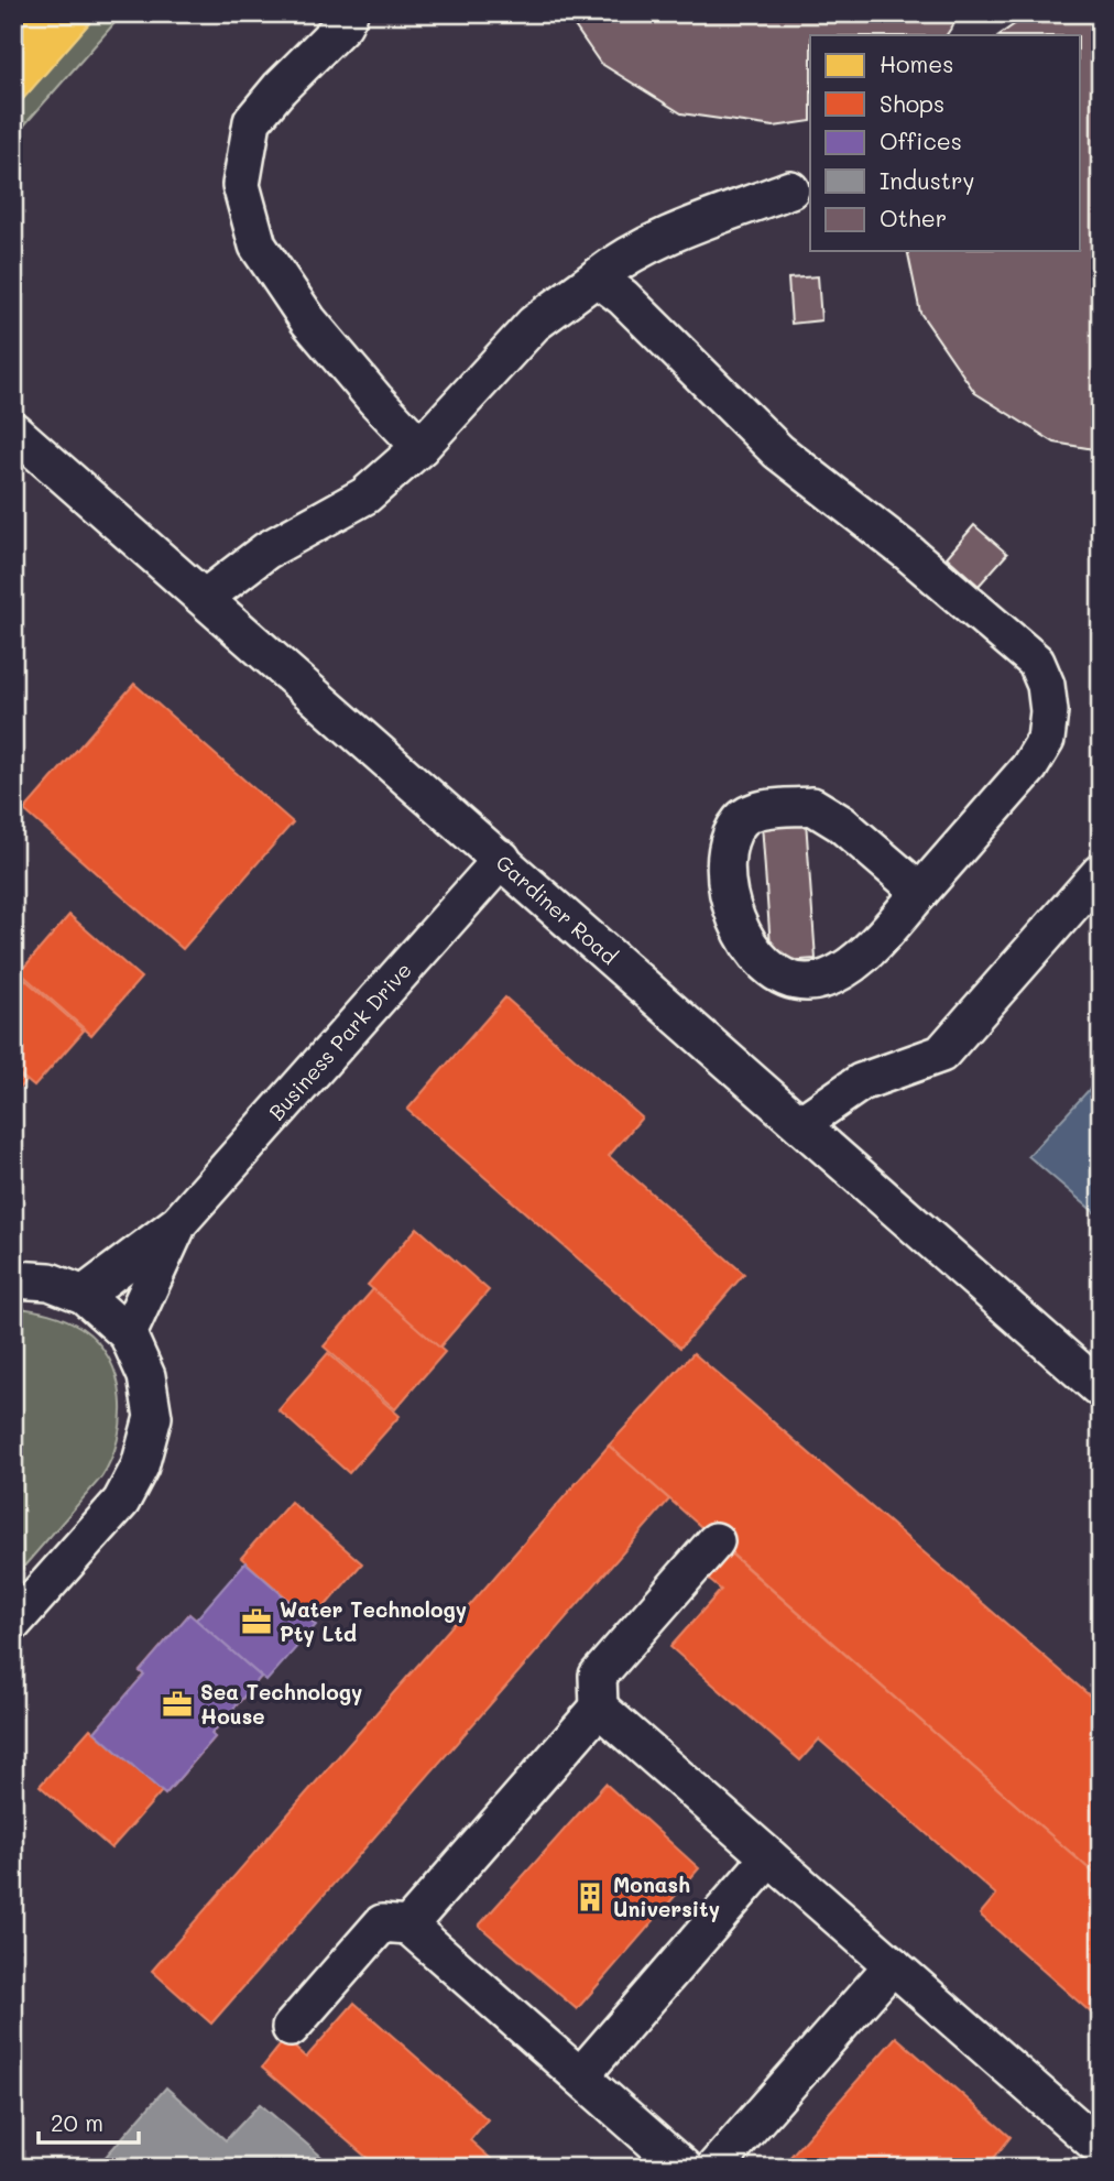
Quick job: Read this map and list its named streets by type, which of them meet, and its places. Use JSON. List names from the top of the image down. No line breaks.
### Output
{"streets":{"street":["Gardiner Road","Business Park Drive"]},"crossings":[["Gardiner Road","Business Park Drive"]],"places":{"office":["Water Technology Pty Ltd","Sea Technology House"],"building":["Monash University"]},"legend":["Homes","Shops","Offices","Industry","Other"],"scale_bar":"20 m"}
